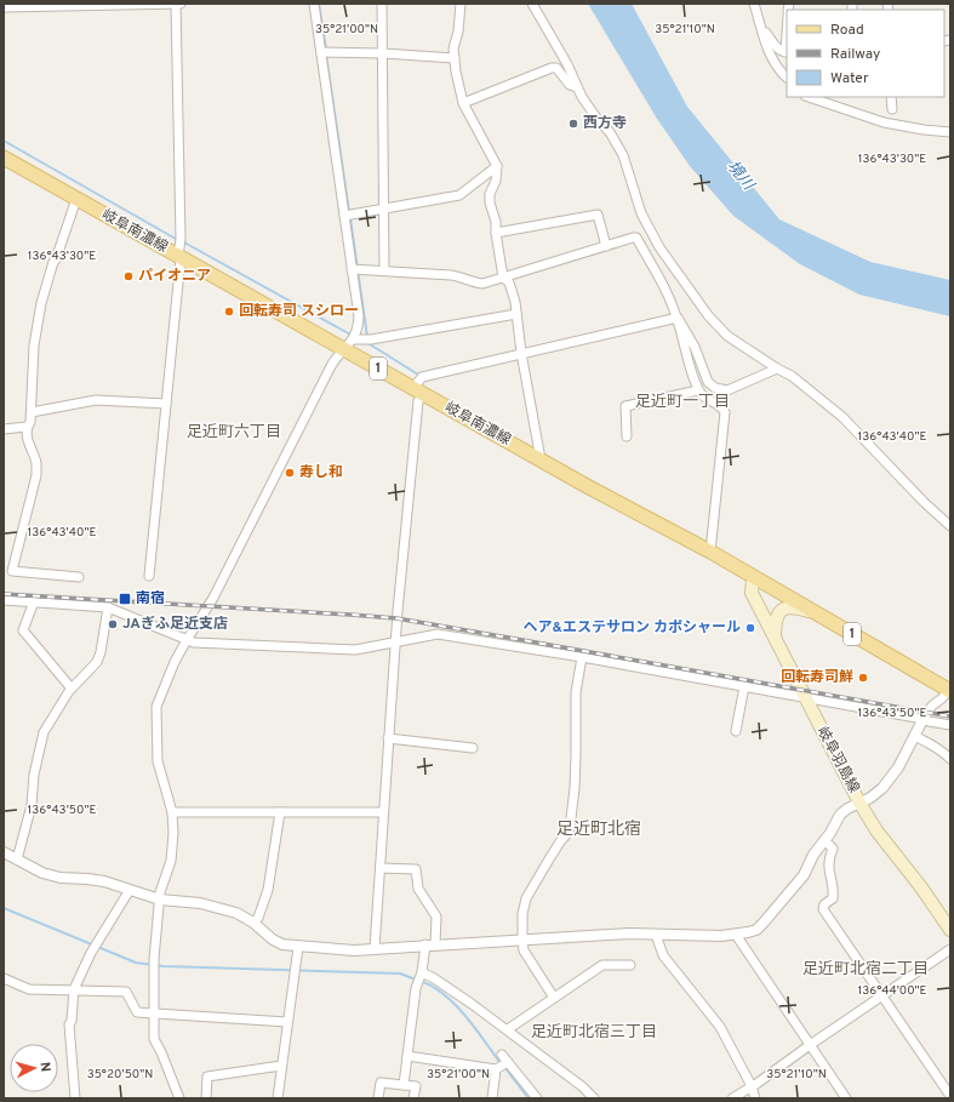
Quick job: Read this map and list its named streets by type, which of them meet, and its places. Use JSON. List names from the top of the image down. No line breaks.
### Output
{"streets":{"main road":["岐阜南濃線","1","岐阜羽島線"]},"crossings":[["岐阜南濃線","岐阜羽島線"]],"districts":["足近町一丁目","足近町六丁目","足近町北宿","足近町北宿二丁目","足近町北宿三丁目"],"water":["境川"],"places":{"other":["西方寺","パイオニア","回転寿司 スシロー","寿し和","JAぎふ足近支店","ヘア&エステサロン カポシャール","回転寿司鮮"],"transit":["南宿"]},"legend":["Road","Railway","Water"],"north":"right","coordinates":["35°21'00\"N","35°21'10\"N","136°43'30\"E","136°43'40\"E","136°43'50\"E","136°44'00\"E","35°20'50\"N"]}
